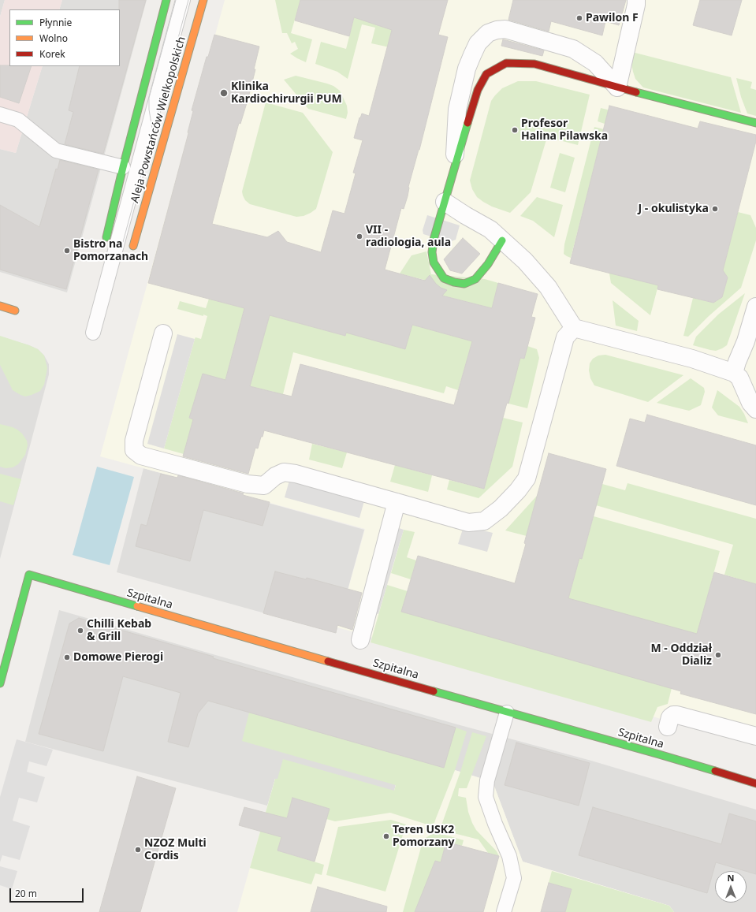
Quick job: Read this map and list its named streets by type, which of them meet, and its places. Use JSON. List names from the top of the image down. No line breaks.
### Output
{"streets":{"street":["Aleja Powstańców Wielkopolskich","Szpitalna"]},"places":["Pawilon F","Klinika Kardiochirurgii PUM","Profesor Halina Pilawska","J - okulistyka","VII - radiologia, aula","Bistro na Pomorzanach","Chilli Kebab & Grill","M - Oddział Dializ","Domowe Pierogi","Teren USK2 Pomorzany","NZOZ Multi Cordis"],"legend":["Płynnie","Wolno","Korek"],"scale_bar":"20 m","north":"top"}
